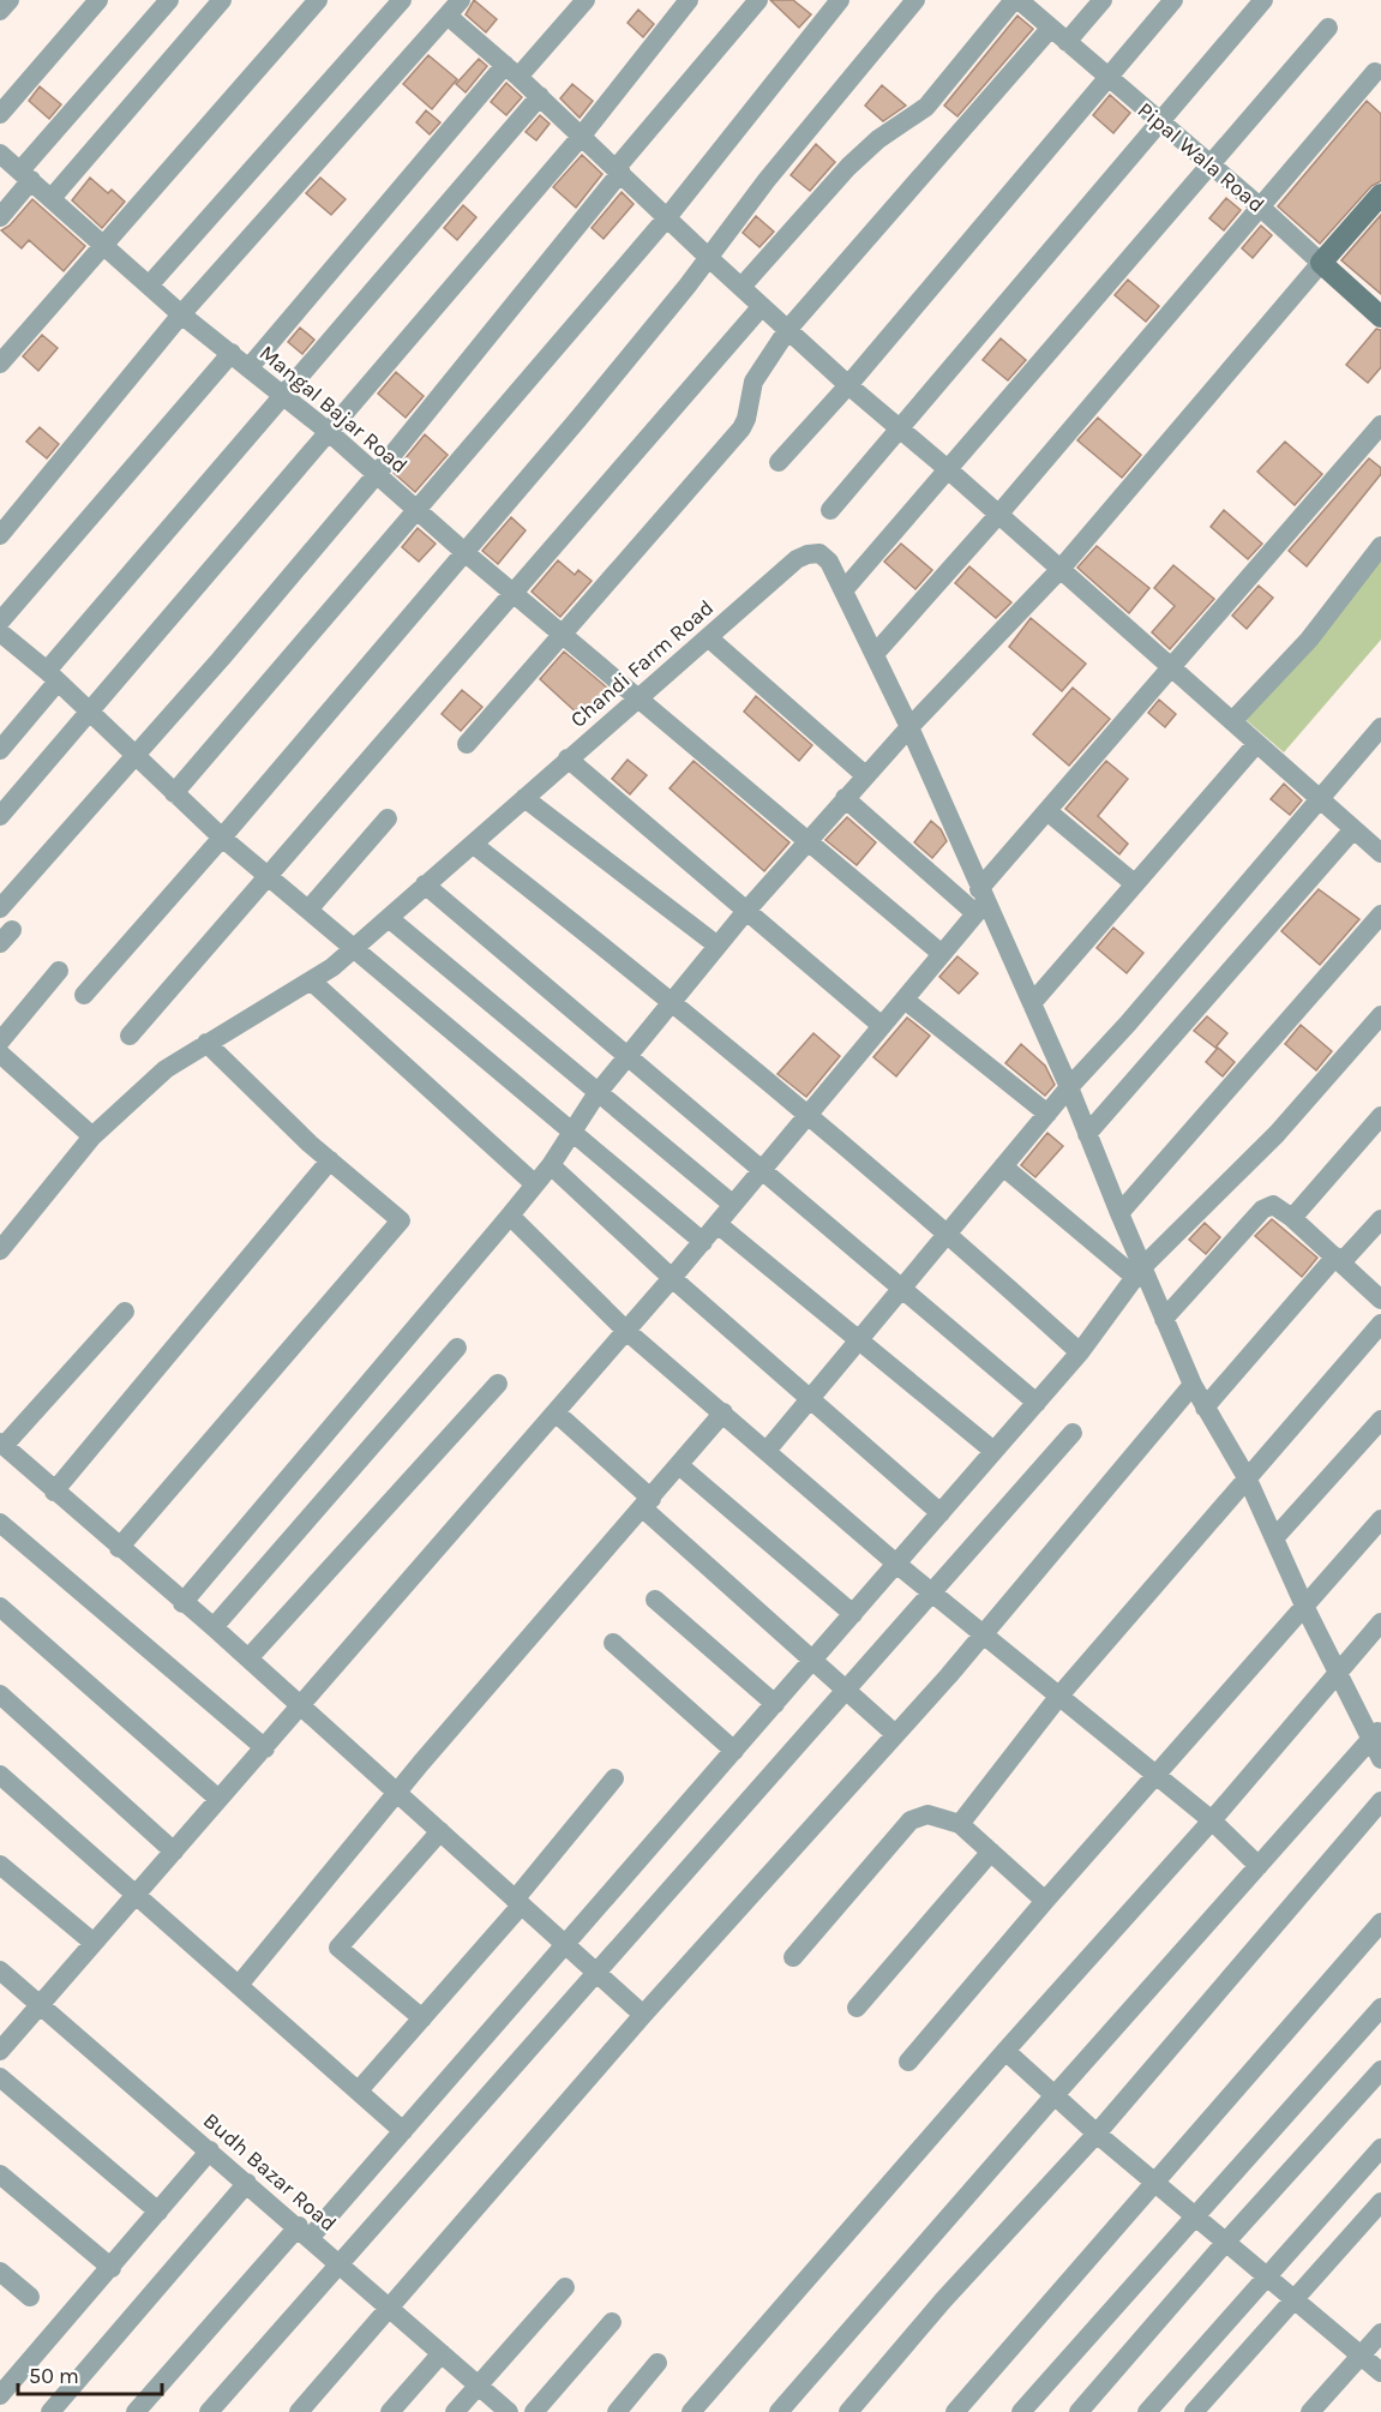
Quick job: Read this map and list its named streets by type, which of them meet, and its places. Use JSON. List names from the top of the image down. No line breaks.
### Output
{"streets":{"street":["Pipal Wala Road","Mangal Bajar Road","Chandi Farm Road","Budh Bazar Road"]},"crossings":[["Mangal Bajar Road","Chandi Farm Road"]],"scale_bar":"50 m"}
